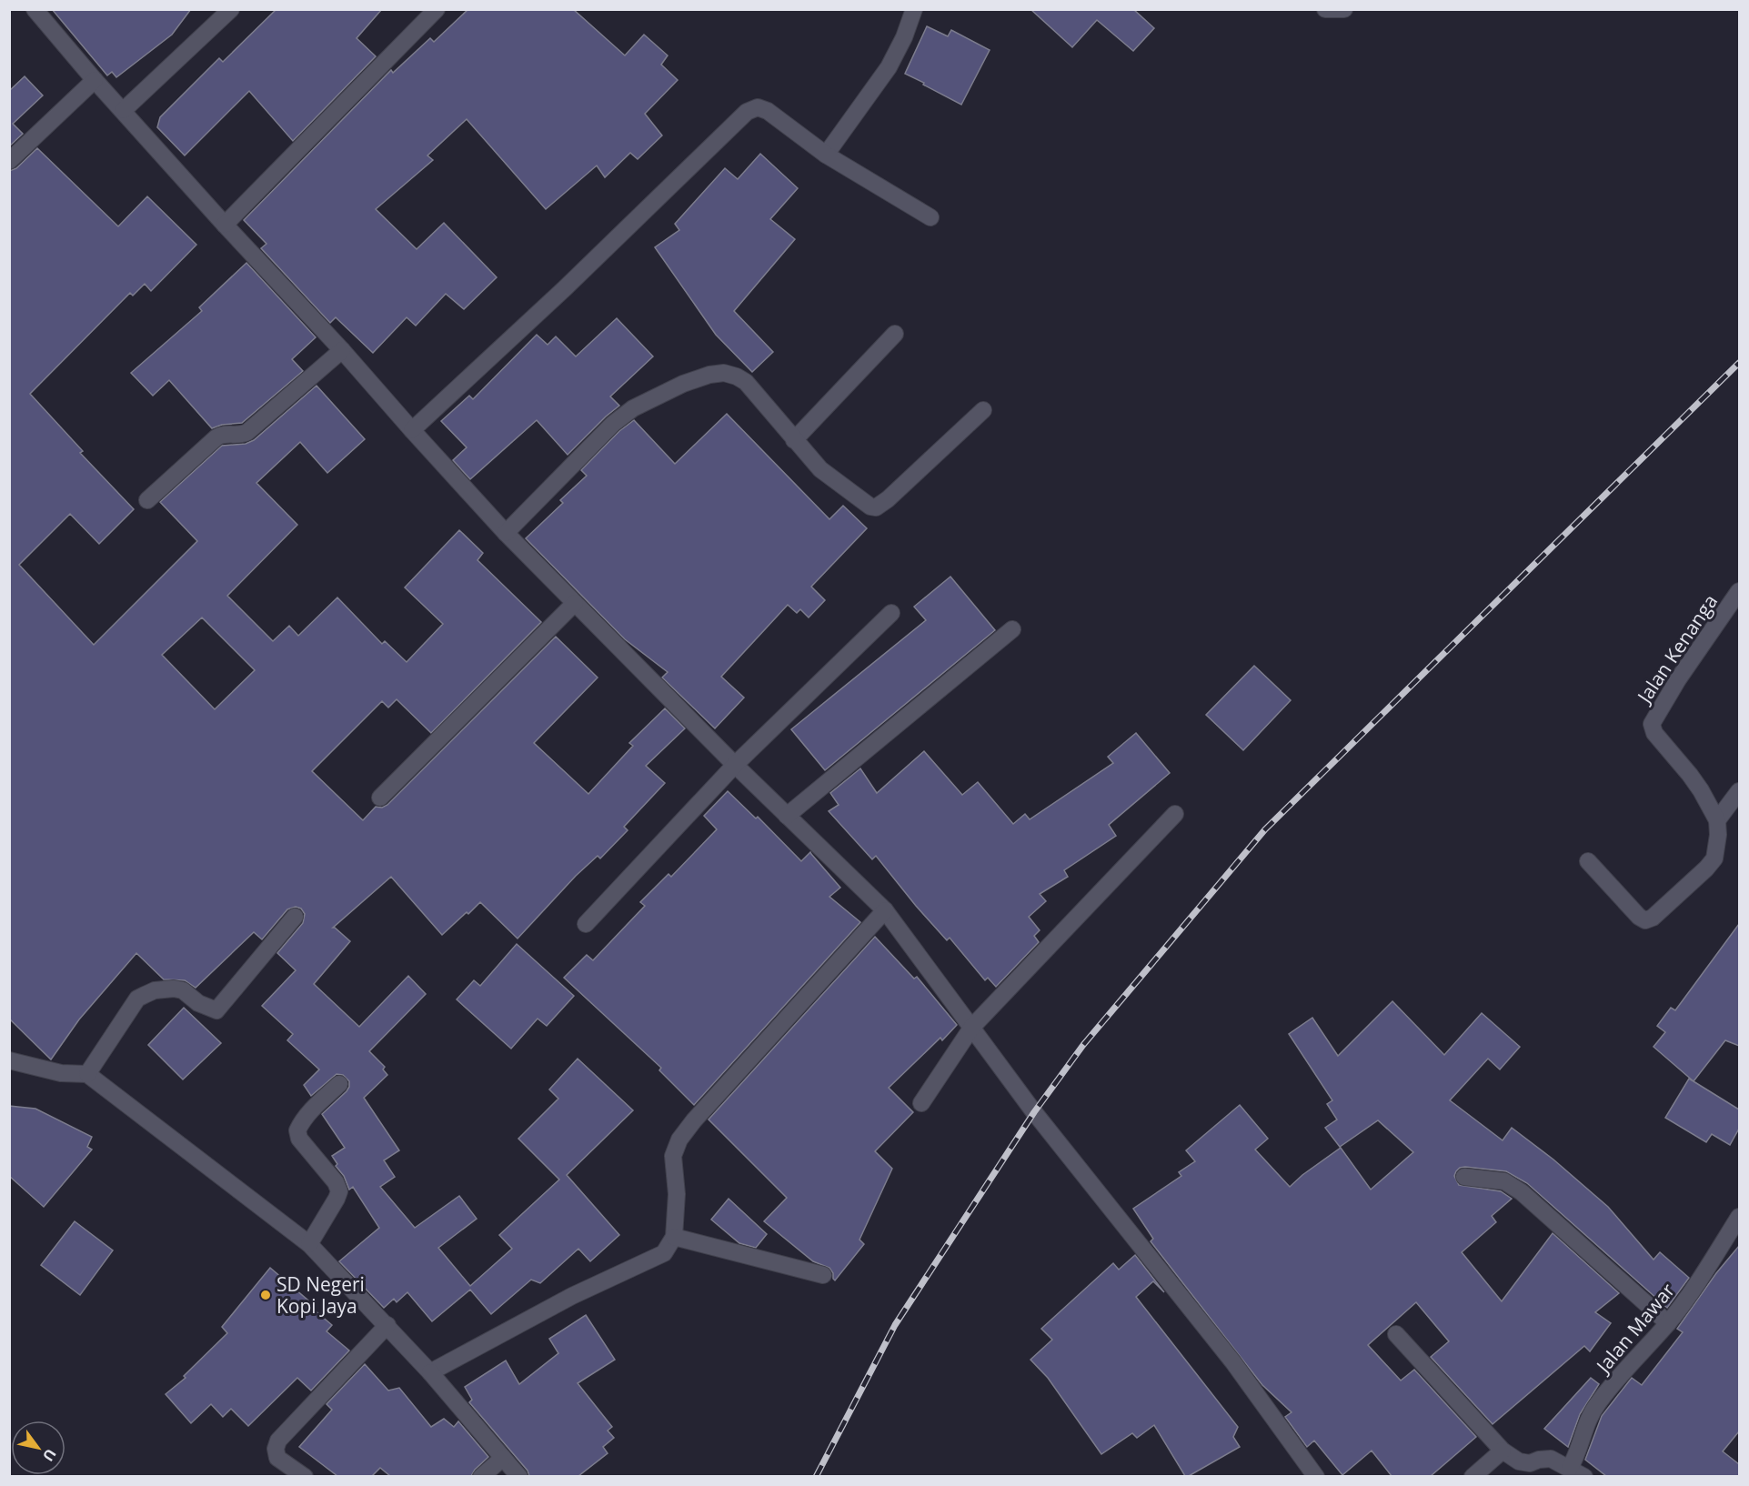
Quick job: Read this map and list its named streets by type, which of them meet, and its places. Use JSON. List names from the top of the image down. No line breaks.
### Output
{"streets":{"street":["Jalan Kenanga","Jalan Mawar"]},"places":["SD Negeri Kopi Jaya"],"north":"bottom right"}
